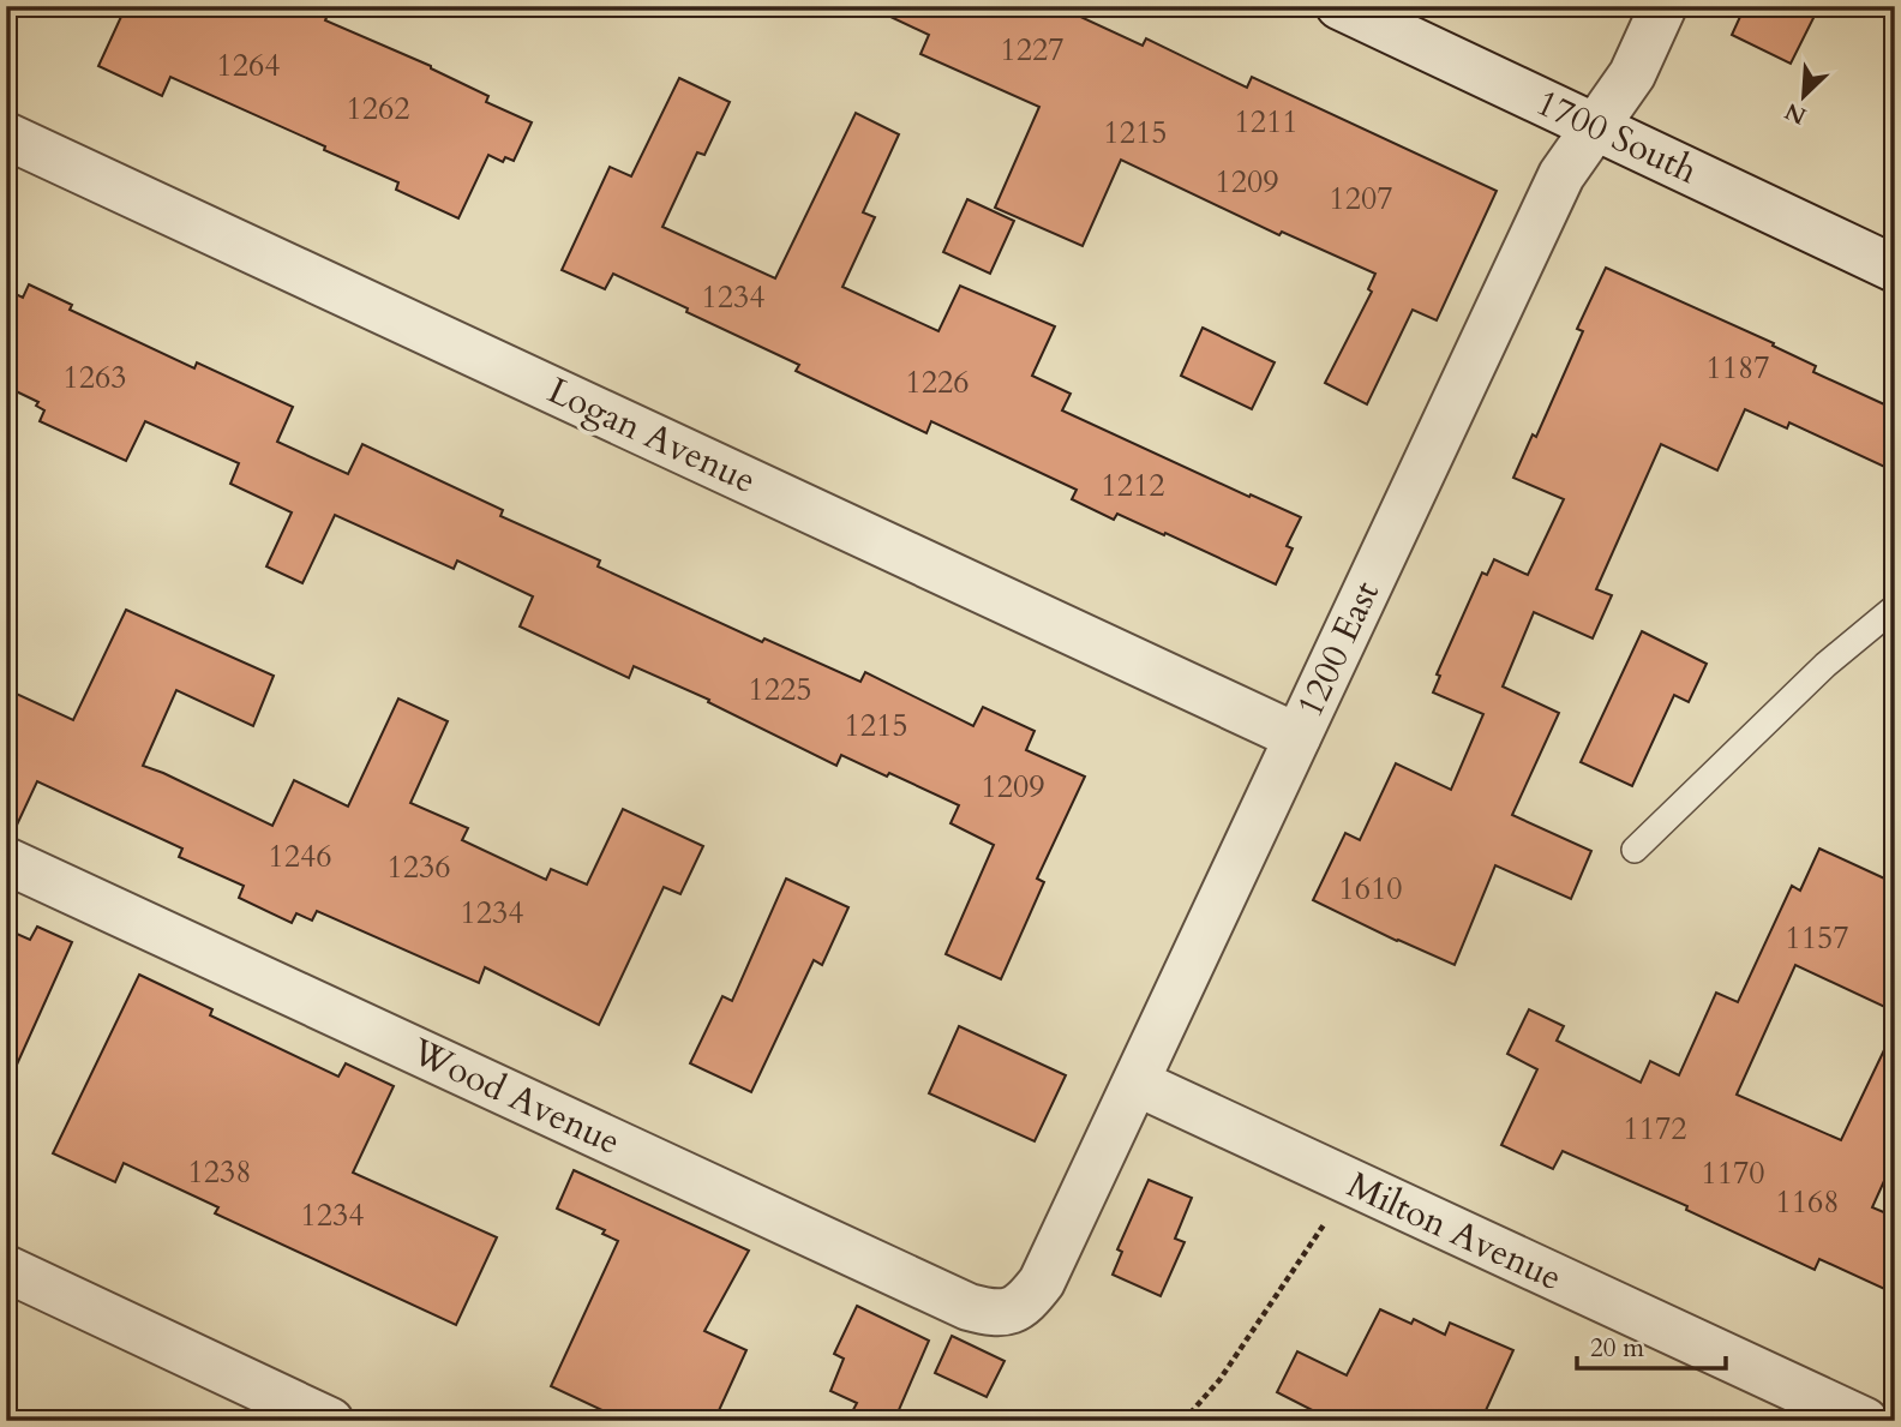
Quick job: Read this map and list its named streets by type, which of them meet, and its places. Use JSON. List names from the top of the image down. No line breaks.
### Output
{"streets":{"street":["1700 South","Logan Avenue","1200 East","Wood Avenue","Milton Avenue"]},"crossings":[["1700 South","1200 East"],["Logan Avenue","1200 East"],["1200 East","Wood Avenue"],["1200 East","Milton Avenue"]],"house_numbers":["1227","1264","1262","1211","1215","1209","1207","1234","1187","1263","1226","1212","1225","1215","1209","1246","1236","1610","1234","1157","1172","1238","1170","1168","1234"],"scale_bar":"20 m","north":"bottom left"}
